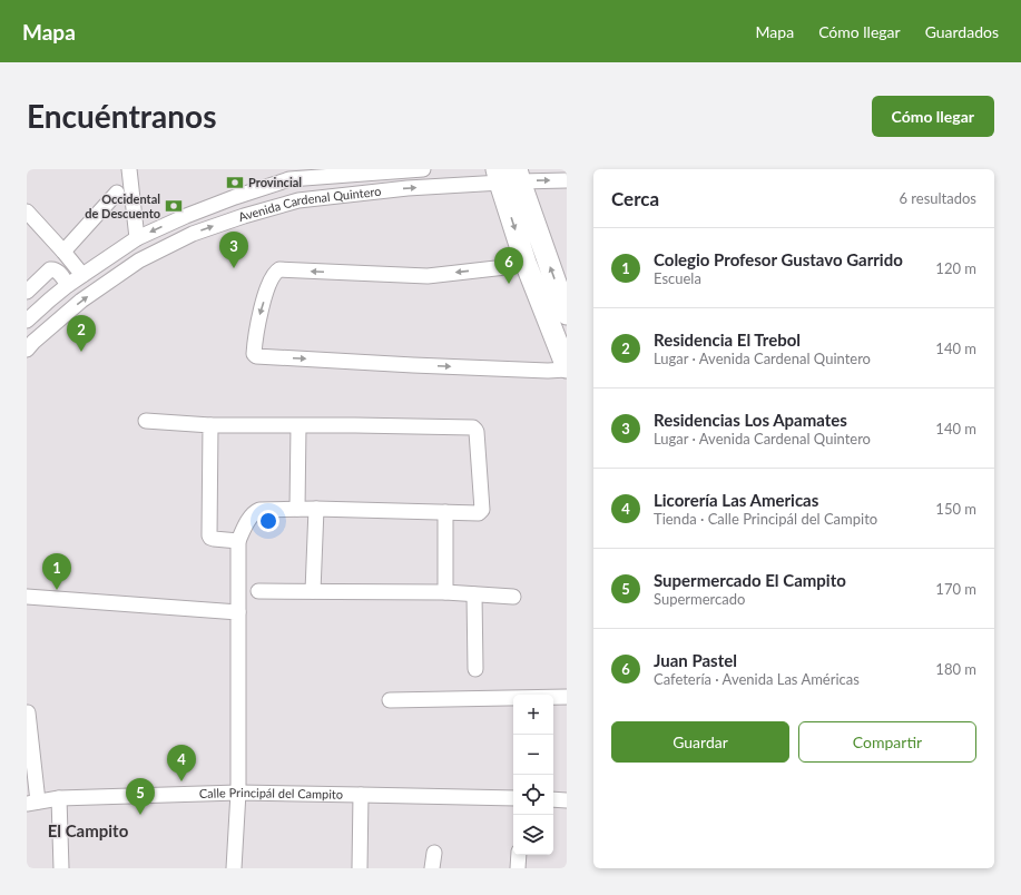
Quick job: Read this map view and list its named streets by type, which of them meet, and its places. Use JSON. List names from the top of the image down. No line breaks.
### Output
{"streets":{"street":["Avenida Cardenal Quintero","Calle Principál del Campito"]},"districts":["El Campito"],"places":{"bank":["Provincial","Occidental de Descuento"]},"page":{"header":"Mapa","nav":["Mapa","Cómo llegar","Guardados"],"buttons":["Cómo llegar",["Guardar","Compartir"]],"title":"Encuéntranos","heading":["Cerca","6 resultados"],"list":[{"mark":"1","name":"Colegio Profesor Gustavo Garrido","note":"Escuela","value":"120 m"},{"mark":"2","name":"Residencia El Trebol","note":"Lugar · Avenida Cardenal Quintero","value":"140 m"},{"mark":"3","name":"Residencias Los Apamates","note":"Lugar · Avenida Cardenal Quintero","value":"140 m"},{"mark":"4","name":"Licorería Las Americas","note":"Tienda · Calle Principál del Campito","value":"150 m"},{"mark":"5","name":"Supermercado El Campito","note":"Supermercado","value":"170 m"},{"mark":"6","name":"Juan Pastel","note":"Cafetería · Avenida Las Américas","value":"180 m"}],"pins":["3","6","2","1","4","5"],"map_buttons":["+","−"]}}
